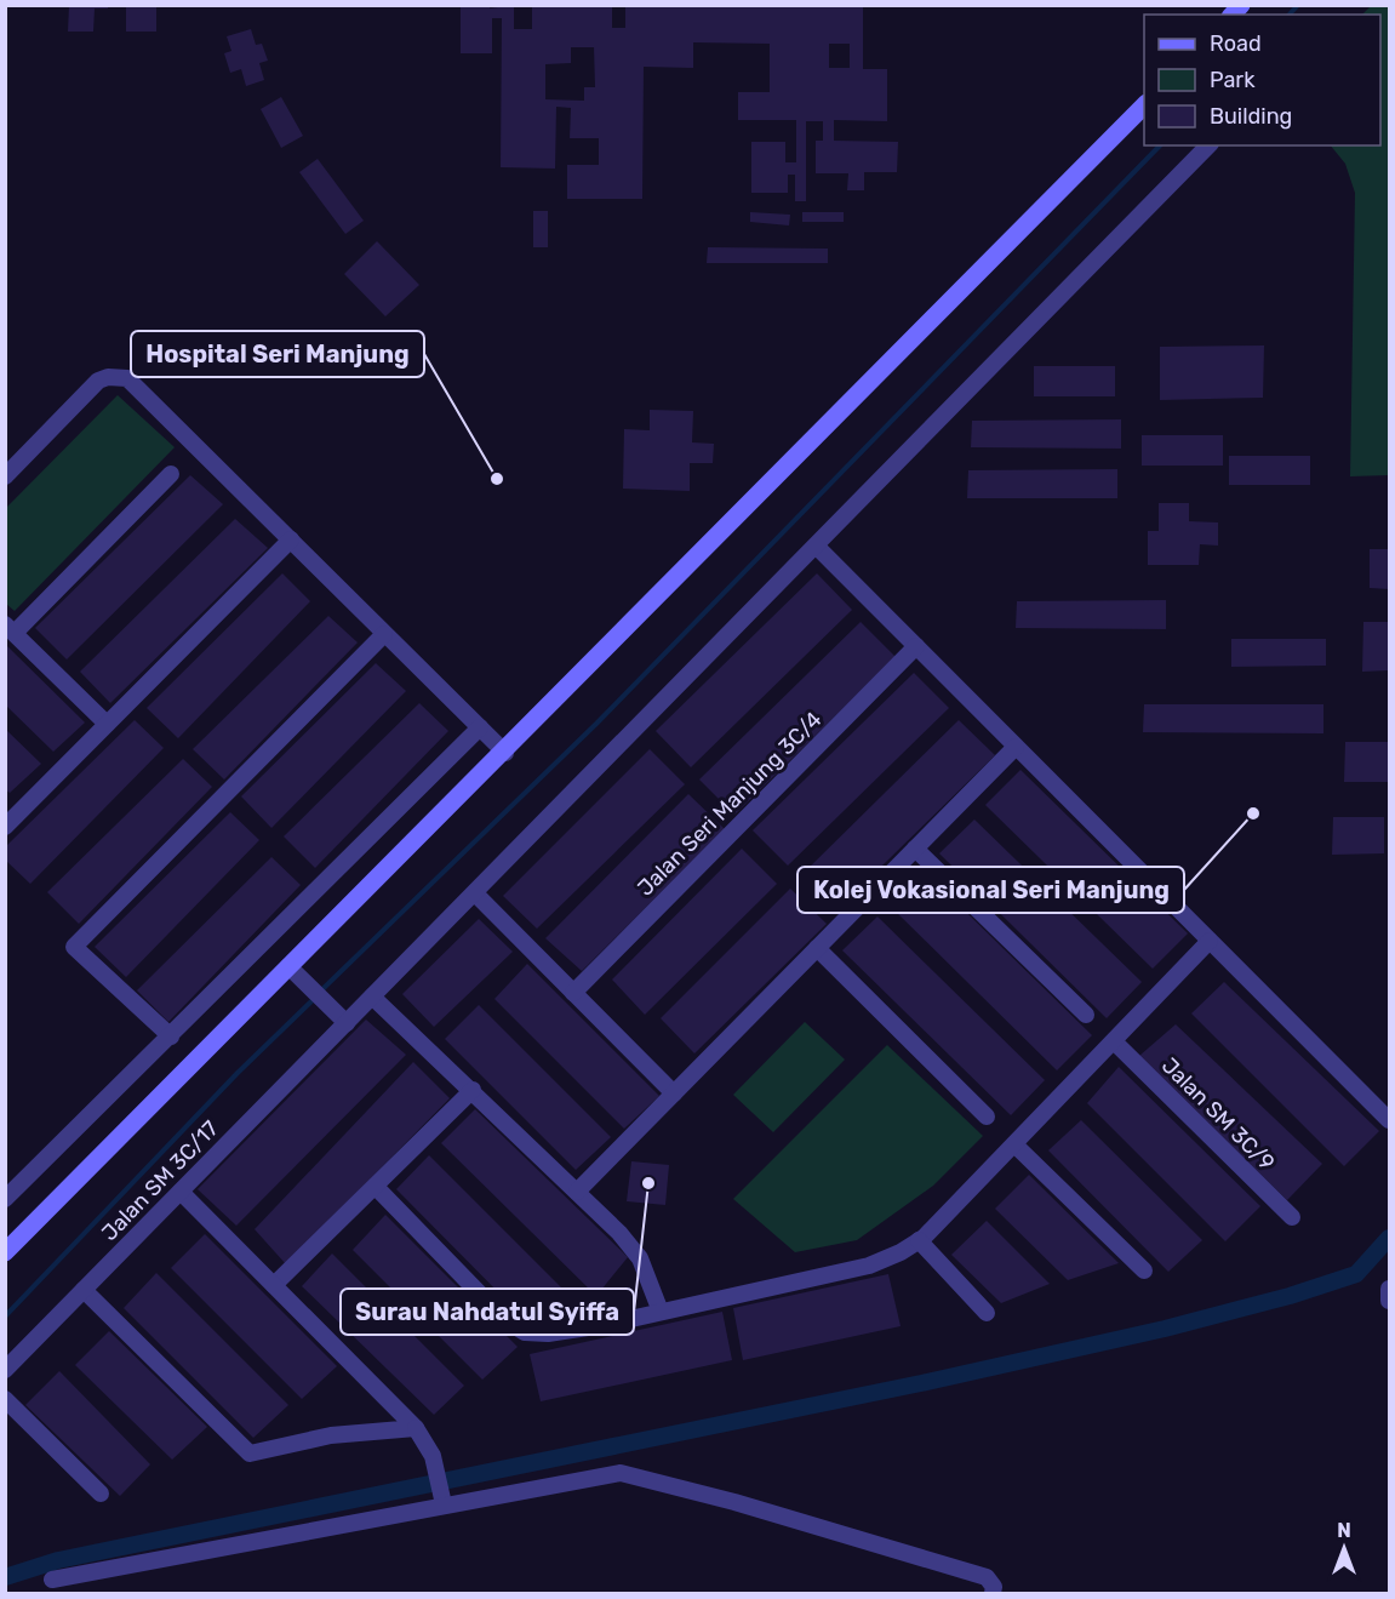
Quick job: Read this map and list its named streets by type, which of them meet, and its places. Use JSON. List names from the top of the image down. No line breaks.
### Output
{"streets":{"street":["Jalan Seri Manjung 3C/4","Jalan SM 3C/9","Jalan SM 3C/17"]},"places":["Hospital Seri Manjung","Kolej Vokasional Seri Manjung","Surau Nahdatul Syiffa"],"legend":["Road","Park","Building"],"north":"top"}
